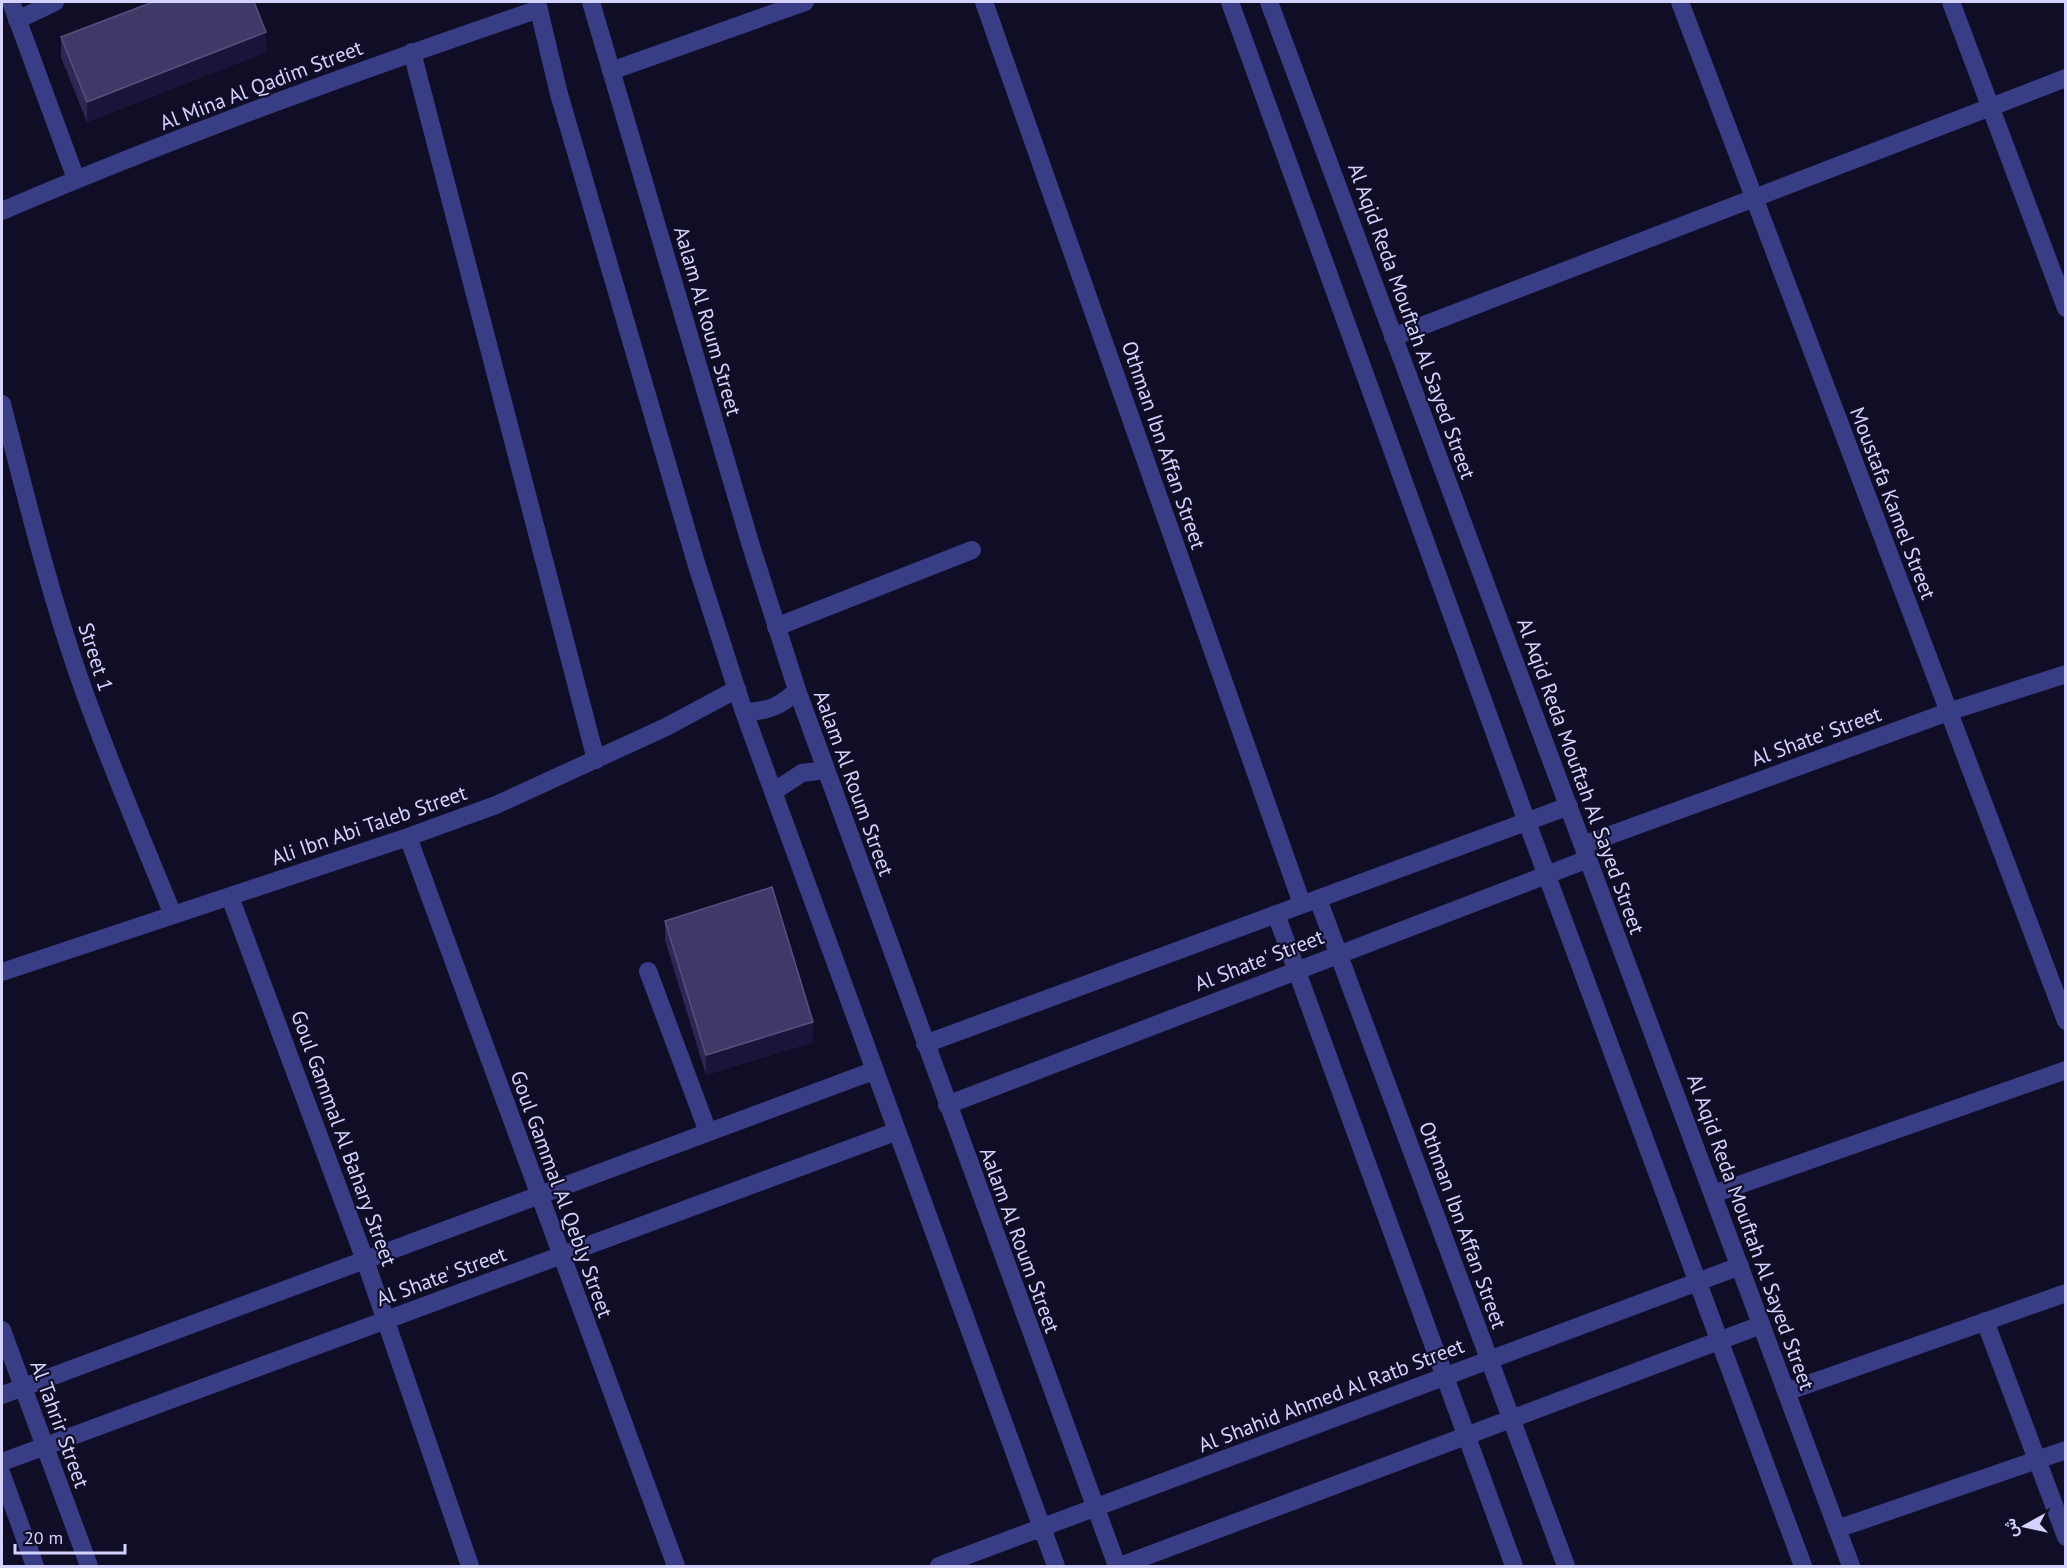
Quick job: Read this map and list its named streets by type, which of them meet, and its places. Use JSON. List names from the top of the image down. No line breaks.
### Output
{"streets":{"street":["Al Mina Al Qadim Street","Aalam Al Roum Street","Al Aqid Reda Mouftah Al Sayed Street","Othman Ibn Affan Street","Moustafa Kamel Street","Street 1","Al Shate' Street","Ali Ibn Abi Taleb Street","Goul Gammal Al Bahary Street","Goul Gammal Al Qebly Street","Al Shahid Ahmed Al Ratb Street","Al Tahrir Street"]},"crossings":[["Aalam Al Roum Street","Al Shate' Street"],["Aalam Al Roum Street","Al Shahid Ahmed Al Ratb Street"],["Al Aqid Reda Mouftah Al Sayed Street","Al Shate' Street"],["Al Aqid Reda Mouftah Al Sayed Street","Al Shahid Ahmed Al Ratb Street"],["Othman Ibn Affan Street","Al Shate' Street"],["Othman Ibn Affan Street","Al Shahid Ahmed Al Ratb Street"],["Moustafa Kamel Street","Al Shate' Street"],["Street 1","Ali Ibn Abi Taleb Street"],["Al Shate' Street","Goul Gammal Al Bahary Street"],["Al Shate' Street","Goul Gammal Al Qebly Street"],["Al Shate' Street","Al Tahrir Street"],["Ali Ibn Abi Taleb Street","Goul Gammal Al Bahary Street"],["Ali Ibn Abi Taleb Street","Goul Gammal Al Qebly Street"]],"scale_bar":"20 m","north":"left"}
